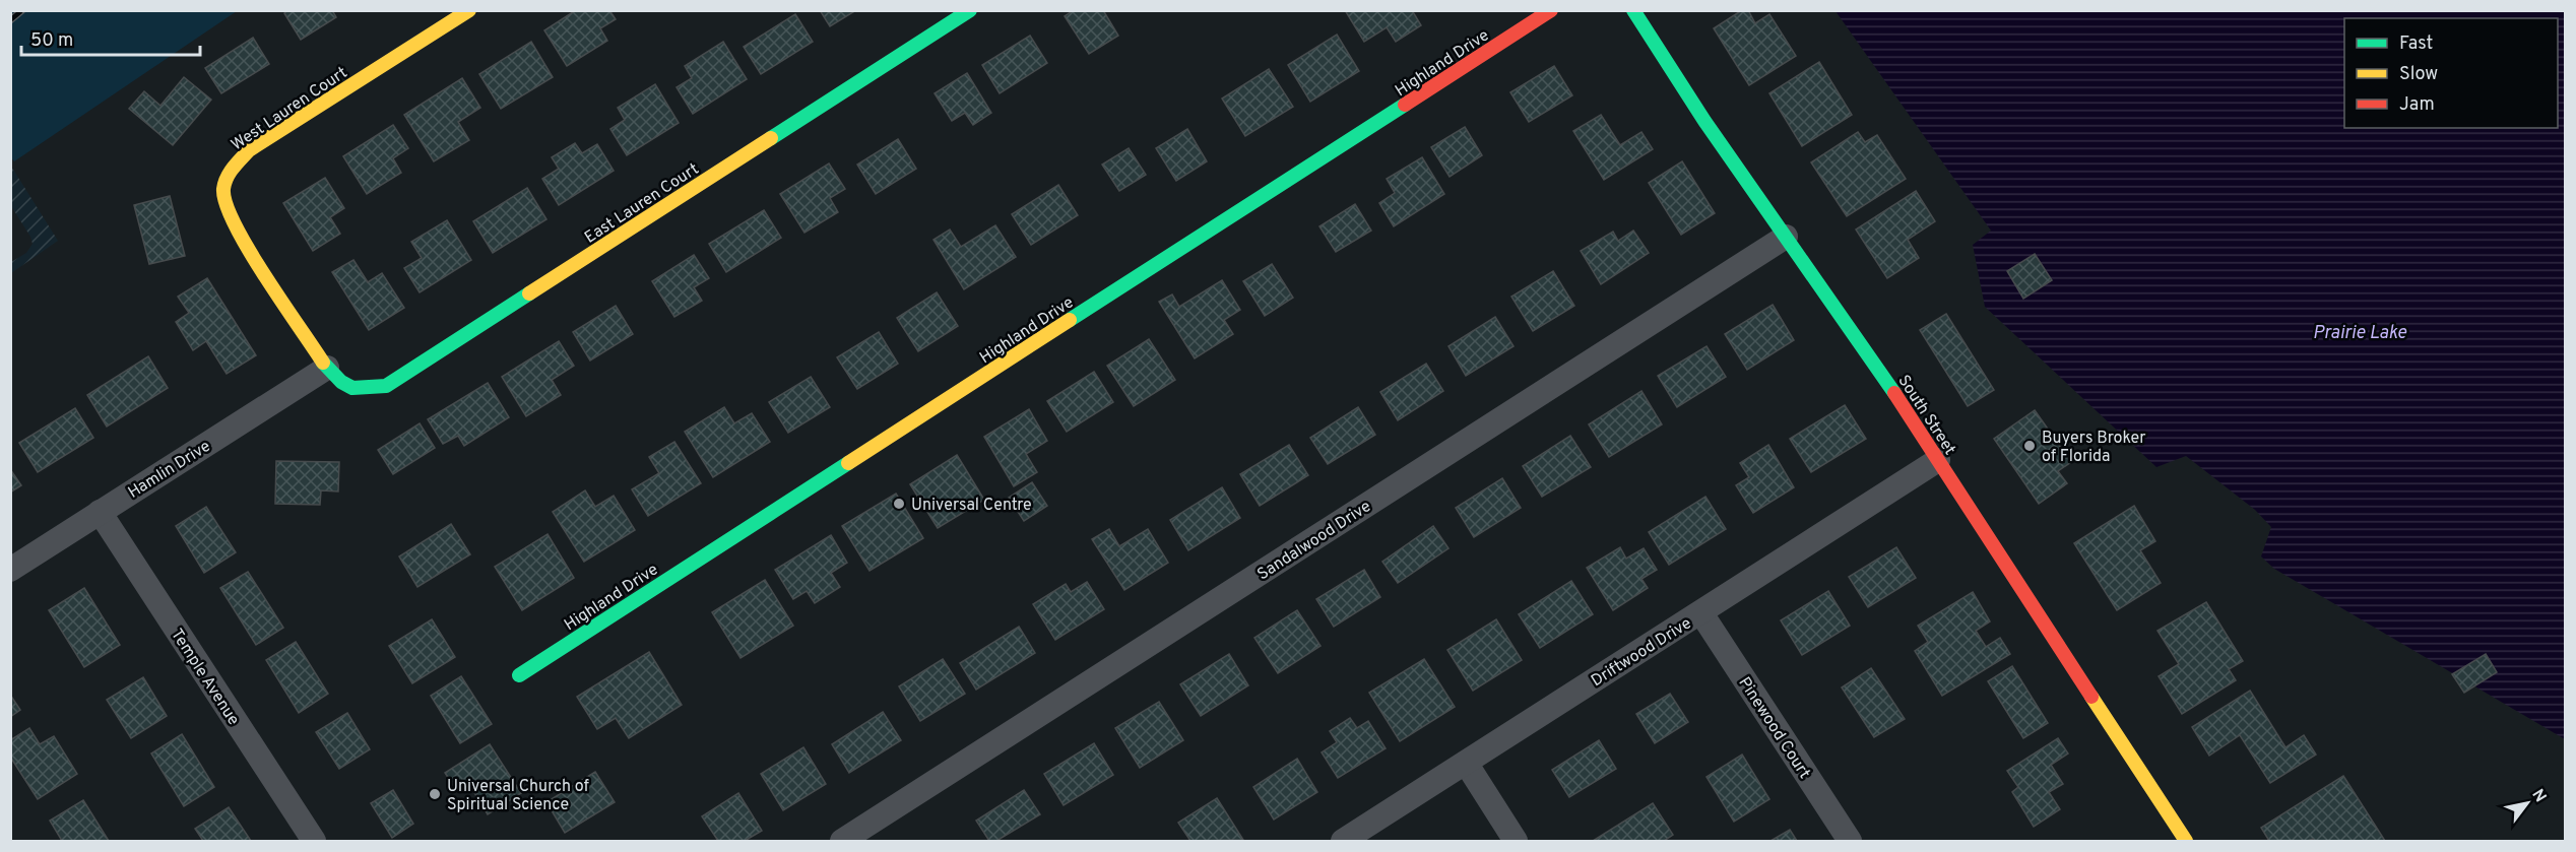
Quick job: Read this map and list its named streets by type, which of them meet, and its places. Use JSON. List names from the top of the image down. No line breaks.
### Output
{"streets":{"street":["Highland Drive","West Lauren Court","East Lauren Court","South Street","Hamlin Drive","Sandalwood Drive","Driftwood Drive","Temple Avenue","Pinewood Court"]},"crossings":[["West Lauren Court","East Lauren Court"],["West Lauren Court","Hamlin Drive"],["East Lauren Court","Hamlin Drive"],["South Street","Sandalwood Drive"],["South Street","Driftwood Drive"],["Hamlin Drive","Temple Avenue"],["Driftwood Drive","Pinewood Court"]],"water":["Prairie Lake"],"places":["Buyers Broker of Florida","Universal Centre","Universal Church of Spiritual Science"],"legend":["Fast","Slow","Jam"],"scale_bar":"50 m","north":"top right"}
